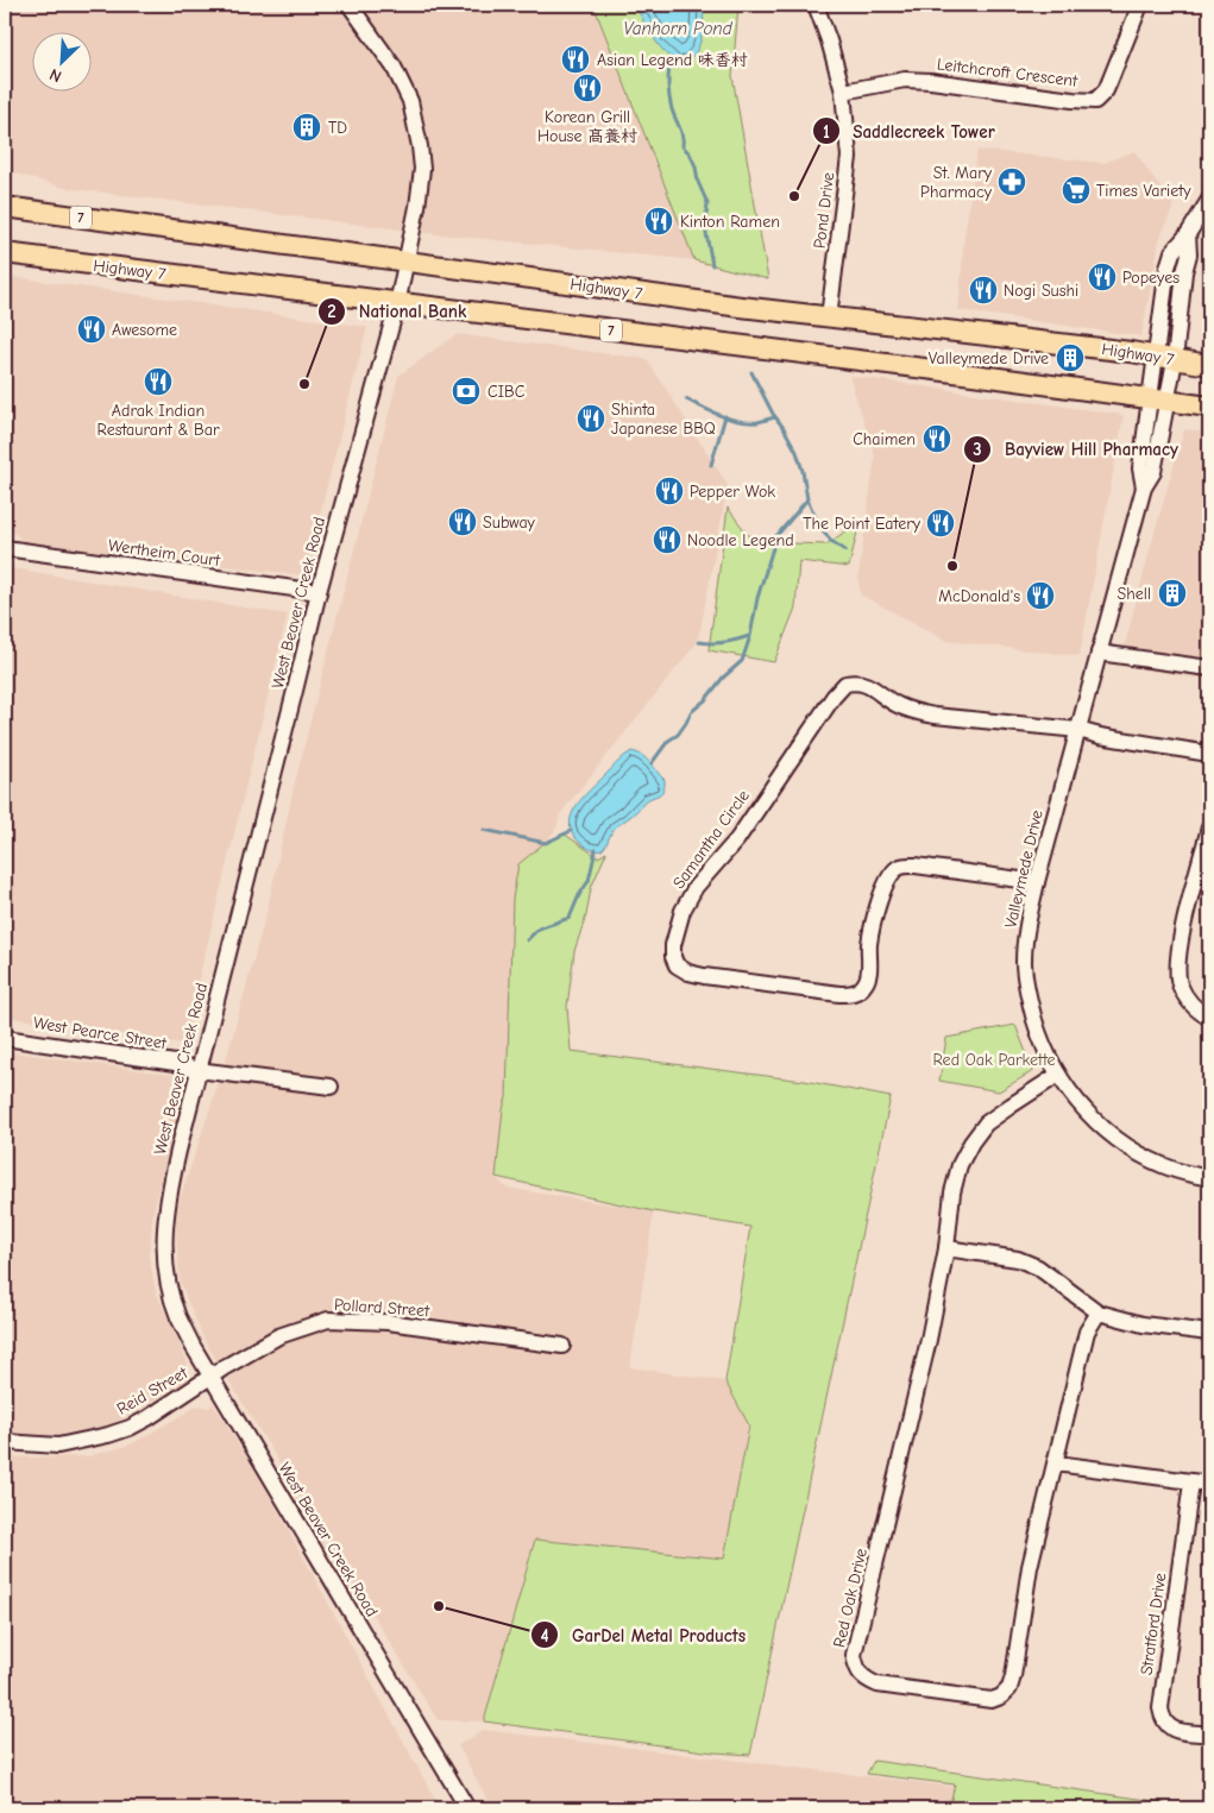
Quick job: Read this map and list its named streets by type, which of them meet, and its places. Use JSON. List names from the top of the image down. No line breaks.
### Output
{"streets":{"main road":["7","Highway 7"],"street":["Leitchcroft Crescent","Pond Drive","Wertheim Court","West Beaver Creek Road","Samantha Circle","Valleymede Drive","West Pearce Street","Pollard Street","Reid Street","Red Oak Drive","Stratford Drive"]},"crossings":[["Leitchcroft Crescent","Pond Drive"],["Pond Drive","Highway 7"],["Highway 7","West Beaver Creek Road"],["Highway 7","Valleymede Drive"],["Wertheim Court","West Beaver Creek Road"],["West Beaver Creek Road","West Pearce Street"],["West Beaver Creek Road","Pollard Street"],["West Beaver Creek Road","Reid Street"],["Samantha Circle","Valleymede Drive"],["Valleymede Drive","Red Oak Drive"],["Pollard Street","Reid Street"]],"water":["Vanhorn Pond"],"parks":["Red Oak Parkette"],"places":{"restaurant":["Asian Legend 味香村","Korean Grill House 髙養村","Kinton Ramen","Popeyes","Nogi Sushi","Awesome","Adrak Indian Restaurant & Bar","Shinta Japanese BBQ","Chaimen","Pepper Wok","Subway","The Point Eatery","Noodle Legend","McDonald's"],"building":["TD","Valleymede Drive","Shell"],"pharmacy":["St. Mary Pharmacy"],"supermarket":["Times Variety"],"other":["Saddlecreek Tower","National Bank","Bayview Hill Pharmacy","GarDel Metal Products"],"bank":["CIBC"]},"north":"bottom left"}
